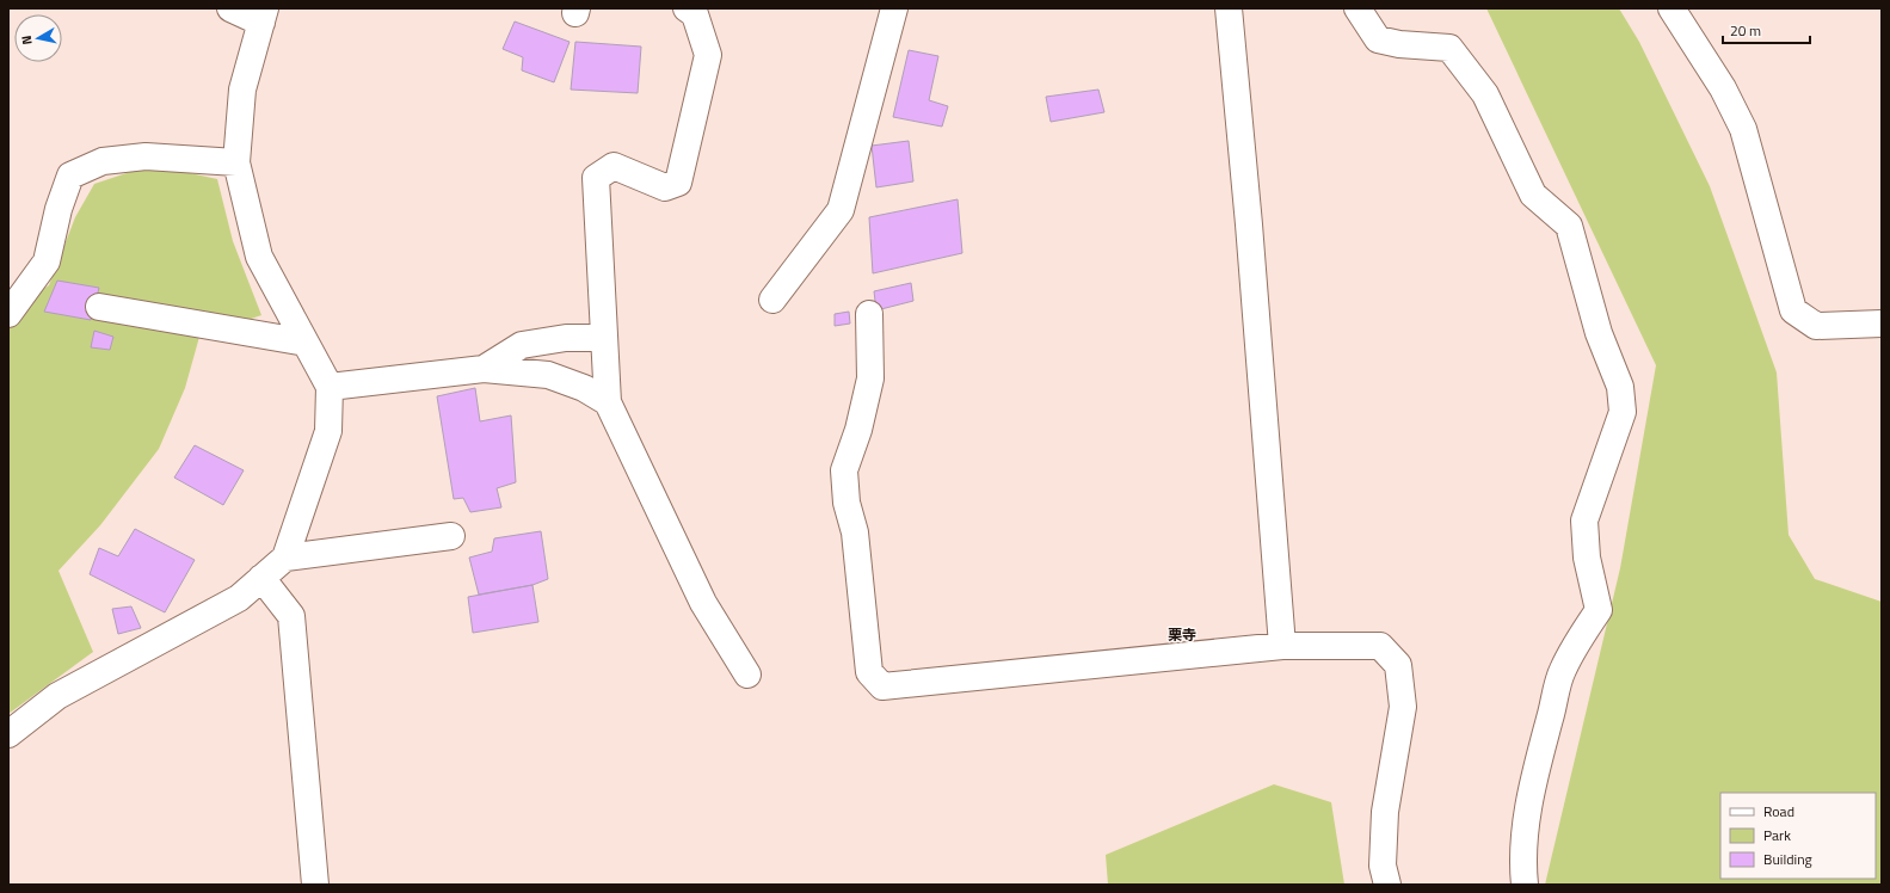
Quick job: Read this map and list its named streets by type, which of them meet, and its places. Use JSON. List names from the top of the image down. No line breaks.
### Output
{"districts":["栗寺"],"legend":["Road","Park","Building"],"scale_bar":"20 m","north":"left"}
